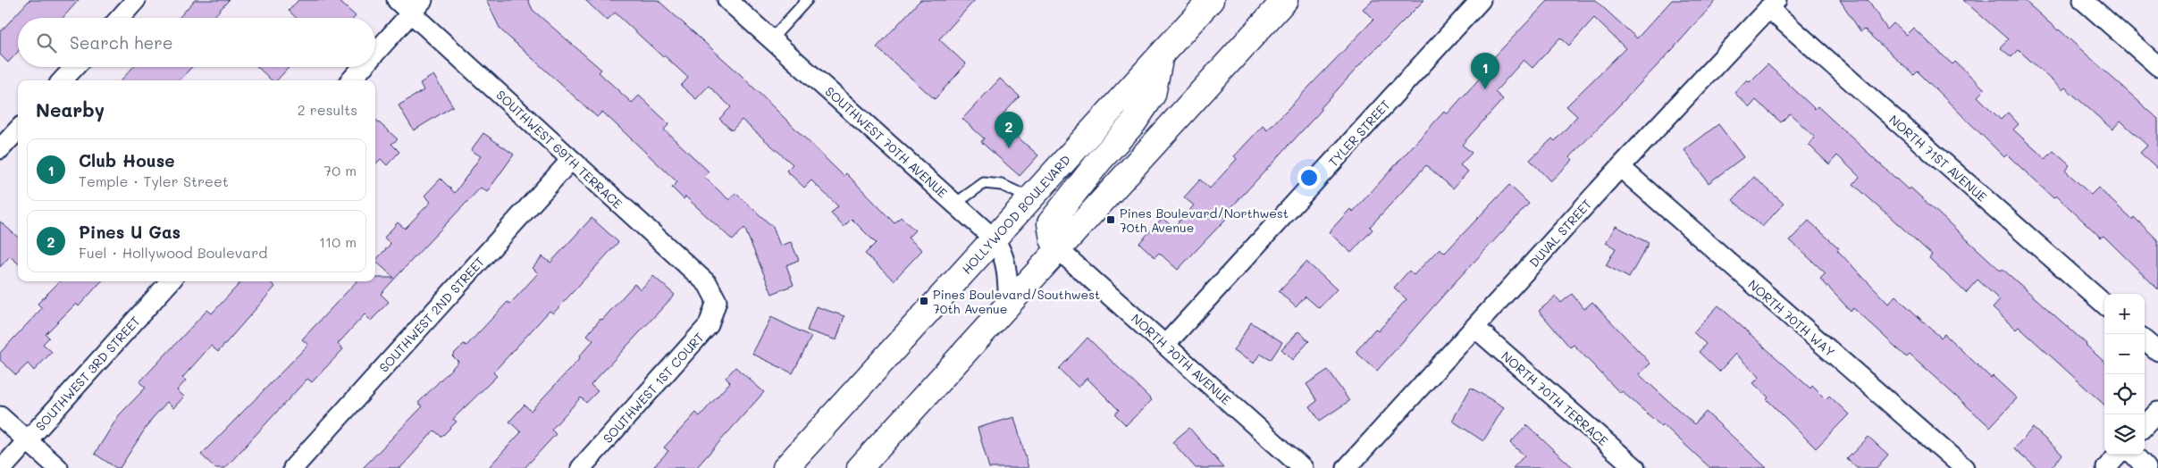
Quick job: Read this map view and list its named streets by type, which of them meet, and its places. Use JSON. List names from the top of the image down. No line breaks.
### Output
{"streets":{"highway":["HOLLYWOOD BOULEVARD"],"street":["TYLER STREET","SOUTHWEST 70TH AVENUE","SOUTHWEST 69TH TERRACE","NORTH 71ST AVENUE","DUVAL STREET","SOUTHWEST 2ND STREET","NORTH 70TH WAY","NORTH 70TH AVENUE","SOUTHWEST 3RD STREET","SOUTHWEST 1ST COURT","NORTH 70TH TERRACE"]},"crossings":[["TYLER STREET","NORTH 70TH AVENUE"],["SOUTHWEST 70TH AVENUE","HOLLYWOOD BOULEVARD"],["SOUTHWEST 69TH TERRACE","SOUTHWEST 2ND STREET"],["SOUTHWEST 69TH TERRACE","SOUTHWEST 1ST COURT"],["NORTH 71ST AVENUE","DUVAL STREET"],["DUVAL STREET","NORTH 70TH WAY"],["DUVAL STREET","NORTH 70TH TERRACE"]],"places":{"transit":["Pines Boulevard/Northwest 70th Avenue","Pines Boulevard/Southwest 70th Avenue"]},"page":{"search":"Search here","pins":["1","2"],"heading":["Nearby","2 results"],"list":[{"mark":"1","name":"Club House","note":"Temple · Tyler Street","value":"70 m"},{"mark":"2","name":"Pines U Gas","note":"Fuel · Hollywood Boulevard","value":"110 m"}],"map_buttons":["+","−"]}}
